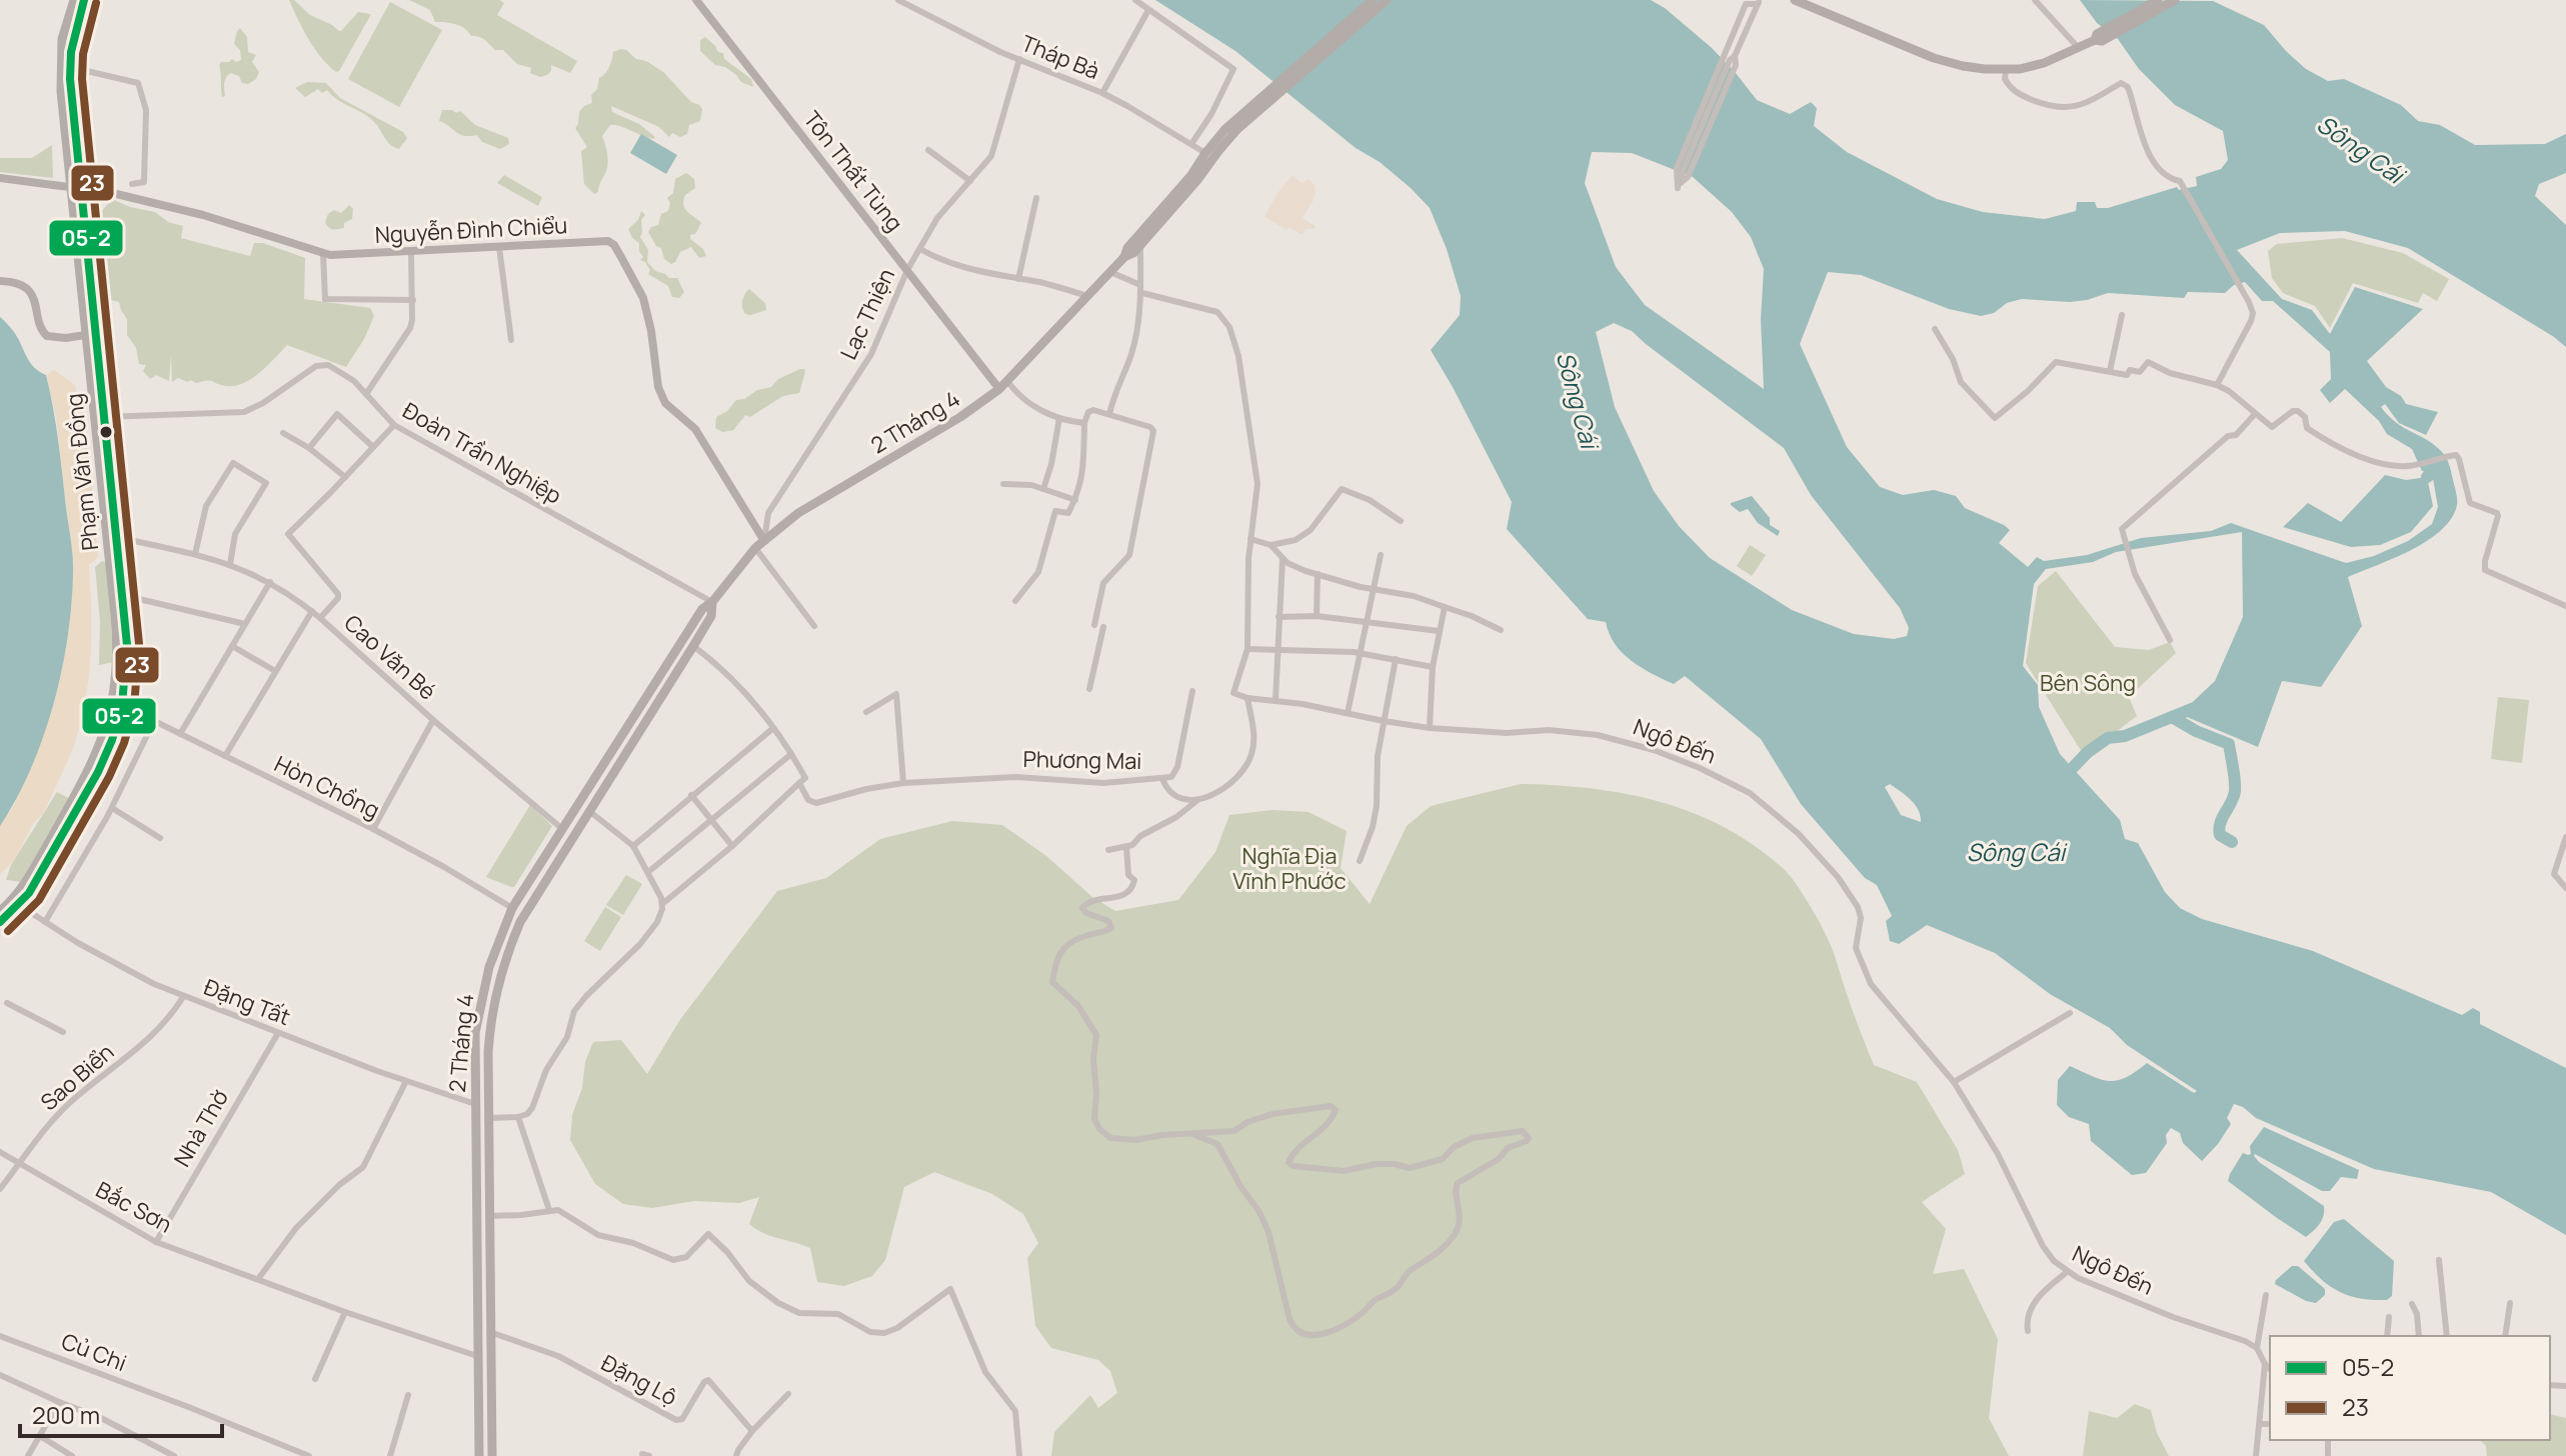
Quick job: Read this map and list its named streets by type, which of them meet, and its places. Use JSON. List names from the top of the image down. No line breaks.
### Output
{"streets":{"main road":["2 Tháng 4","Phạm Văn Đồng"],"street":["Tháp Bà","Tôn Thất Tùng","Nguyễn Đình Chiểu","Lạc Thiện","Đoàn Trần Nghiệp","Cao Văn Bé","Ngô Đến","Phương Mai","Hòn Chồng","Đặng Tất","Sao Biển","Nhà Thờ","Bắc Sơn","Củ Chi","Đặng Lộ"]},"crossings":[["Tháp Bà","Lạc Thiện"],["Tháp Bà","2 Tháng 4"],["Tôn Thất Tùng","Lạc Thiện"],["Tôn Thất Tùng","2 Tháng 4"],["Nguyễn Đình Chiểu","Lạc Thiện"],["Nguyễn Đình Chiểu","2 Tháng 4"],["Lạc Thiện","2 Tháng 4"],["2 Tháng 4","Đoàn Trần Nghiệp"],["2 Tháng 4","Cao Văn Bé"],["2 Tháng 4","Hòn Chồng"],["2 Tháng 4","Đặng Tất"],["2 Tháng 4","Bắc Sơn"],["2 Tháng 4","Đặng Lộ"],["Đoàn Trần Nghiệp","Phạm Văn Đồng"],["Đoàn Trần Nghiệp","Cao Văn Bé"],["Phạm Văn Đồng","Hòn Chồng"],["Phạm Văn Đồng","Đặng Tất"],["Đặng Tất","Sao Biển"],["Đặng Tất","Nhà Thờ"],["Sao Biển","Bắc Sơn"],["Nhà Thờ","Bắc Sơn"]],"water":["Sông Cái"],"parks":["Bên Sông","Nghĩa Địa Vĩnh Phước"],"lines":["transit line 05-2","transit line 23"],"legend":["05-2","23"],"scale_bar":"200 m"}
